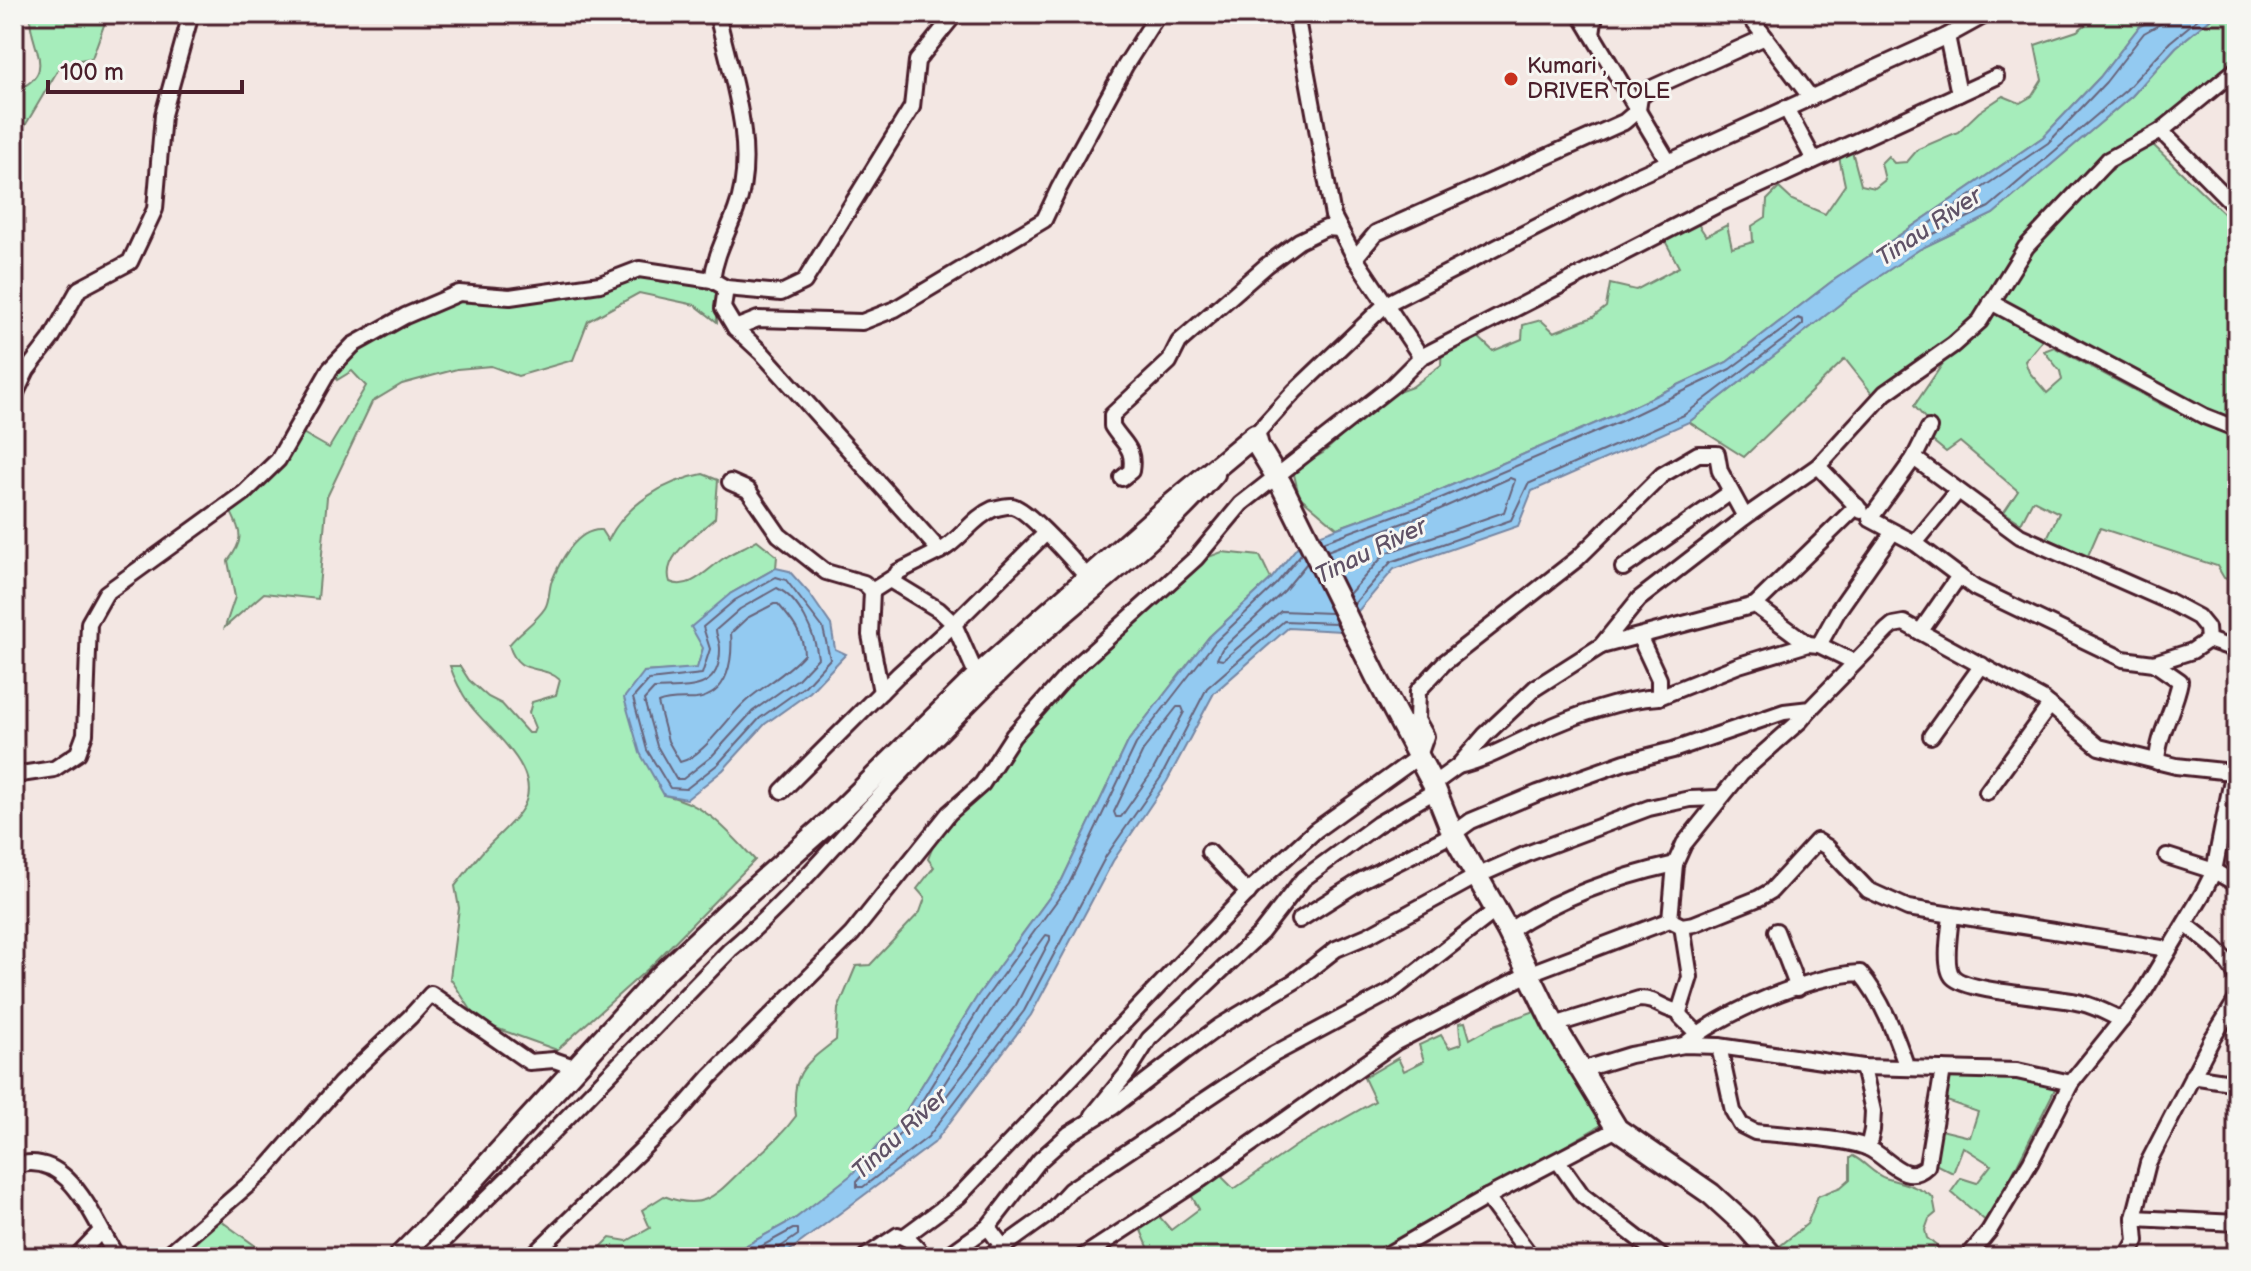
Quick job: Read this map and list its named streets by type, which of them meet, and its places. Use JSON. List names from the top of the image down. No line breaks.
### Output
{"water":["Tinau River"],"places":["Kumari , DRIVER TOLE"],"scale_bar":"100 m"}
